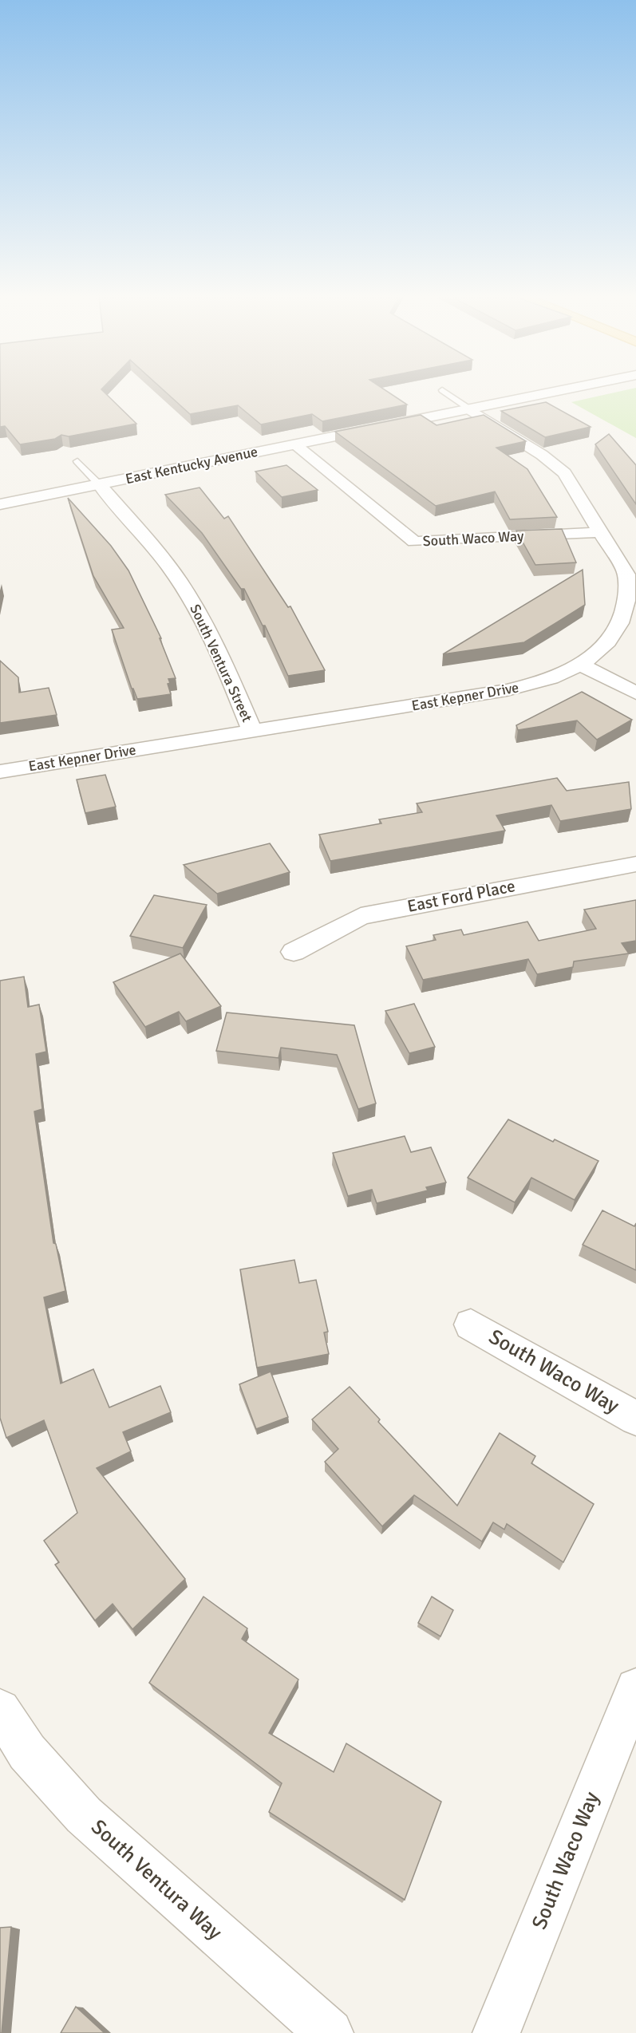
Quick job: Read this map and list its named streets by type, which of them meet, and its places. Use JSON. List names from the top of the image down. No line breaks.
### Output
{"streets":{"street":["East Kentucky Avenue","South Waco Way","South Ventura Street","East Kepner Drive","East Ford Place","South Ventura Way"]},"crossings":[["East Kentucky Avenue","South Waco Way"],["East Kentucky Avenue","South Ventura Street"],["East Kentucky Avenue","East Kepner Drive"],["South Waco Way","East Kepner Drive"],["South Ventura Street","East Kepner Drive"]]}
